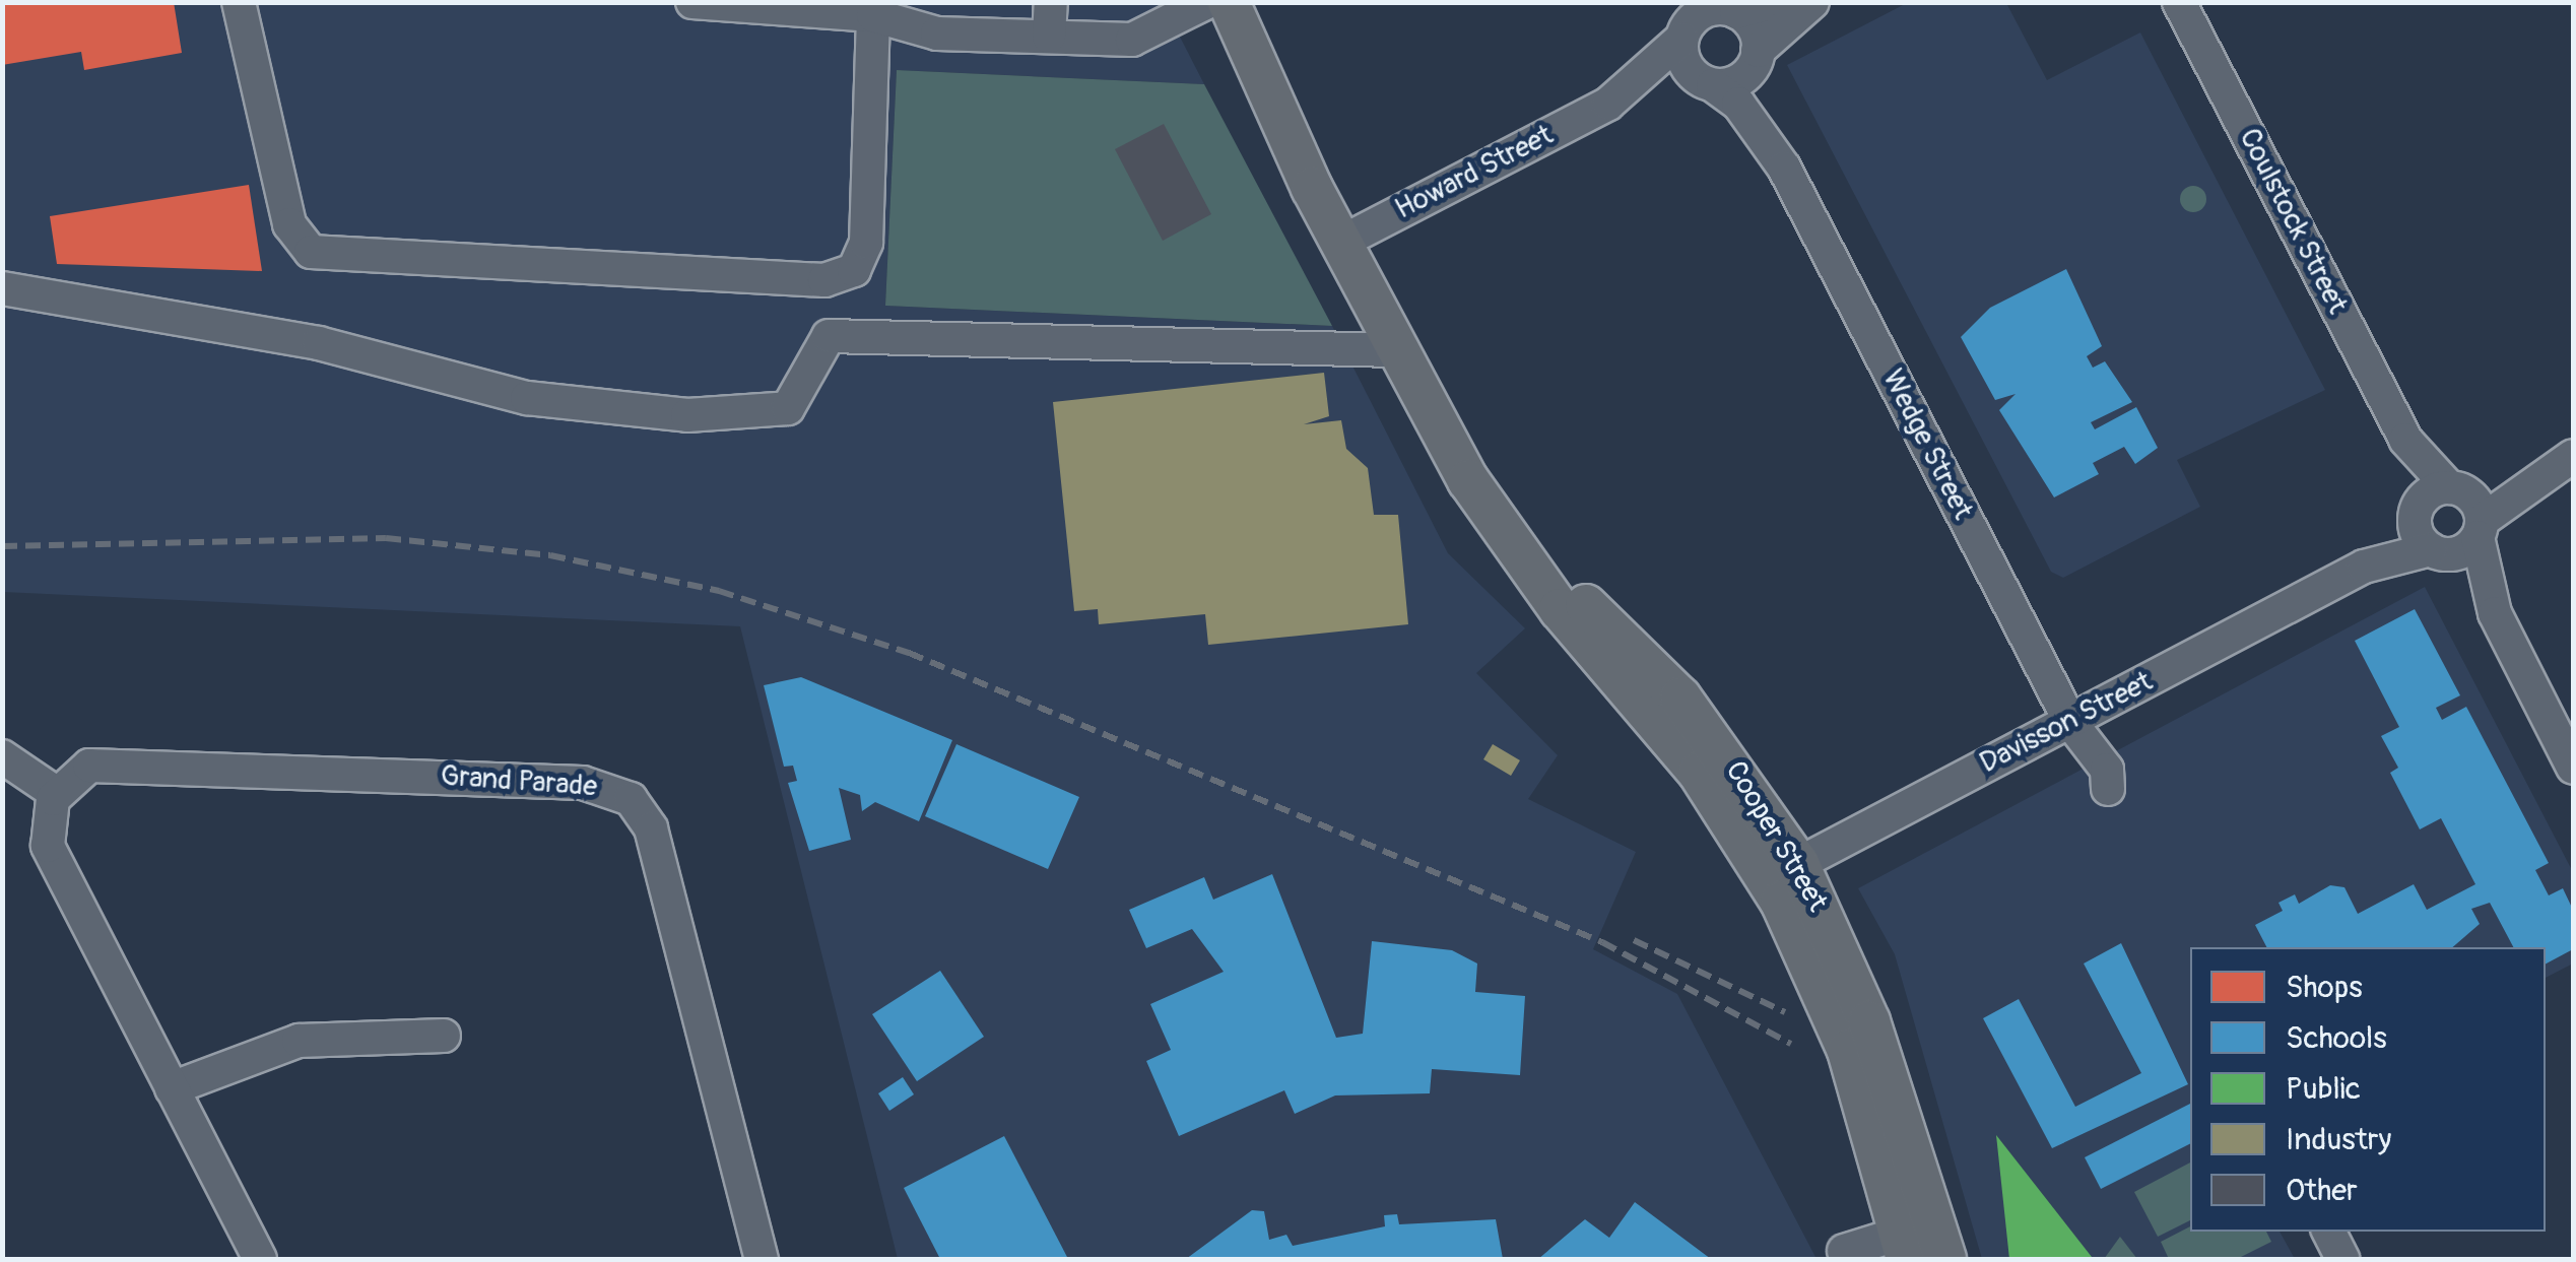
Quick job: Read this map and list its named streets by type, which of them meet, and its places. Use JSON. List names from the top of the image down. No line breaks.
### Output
{"streets":{"main road":["Cooper Street"],"street":["Howard Street","Coulstock Street","Wedge Street","Davisson Street","Grand Parade"]},"crossings":[["Howard Street","Wedge Street"],["Howard Street","Cooper Street"],["Coulstock Street","Davisson Street"],["Wedge Street","Davisson Street"],["Davisson Street","Cooper Street"]],"legend":["Shops","Schools","Public","Industry","Other"]}
